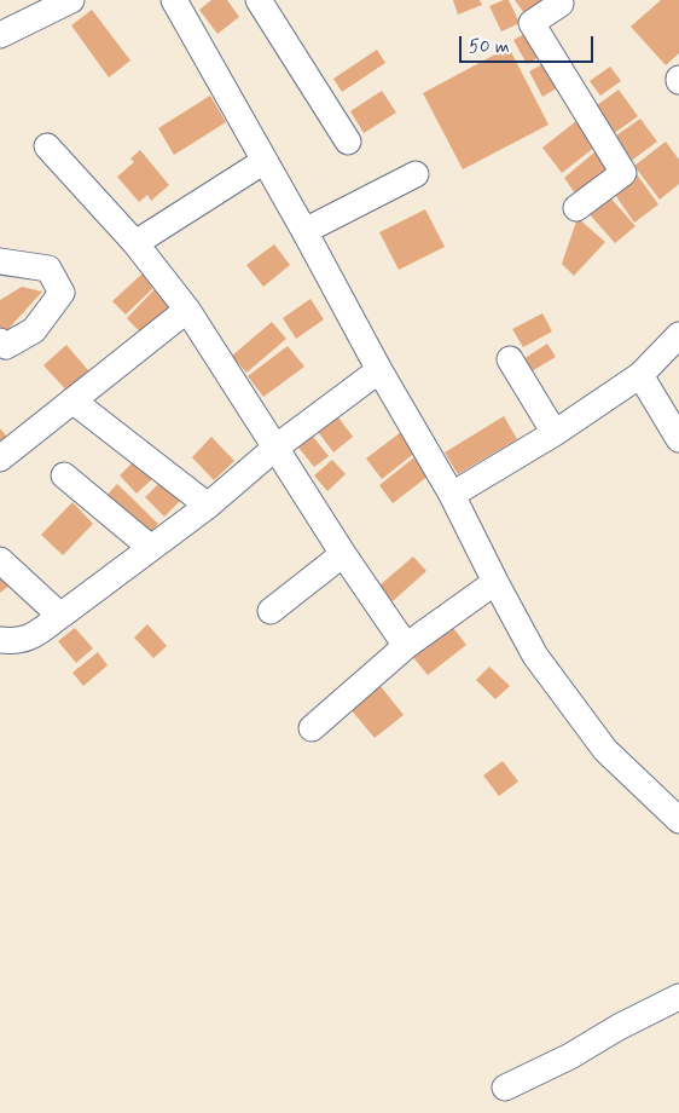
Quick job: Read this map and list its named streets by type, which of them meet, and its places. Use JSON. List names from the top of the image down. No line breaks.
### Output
{"scale_bar":"50 m"}
